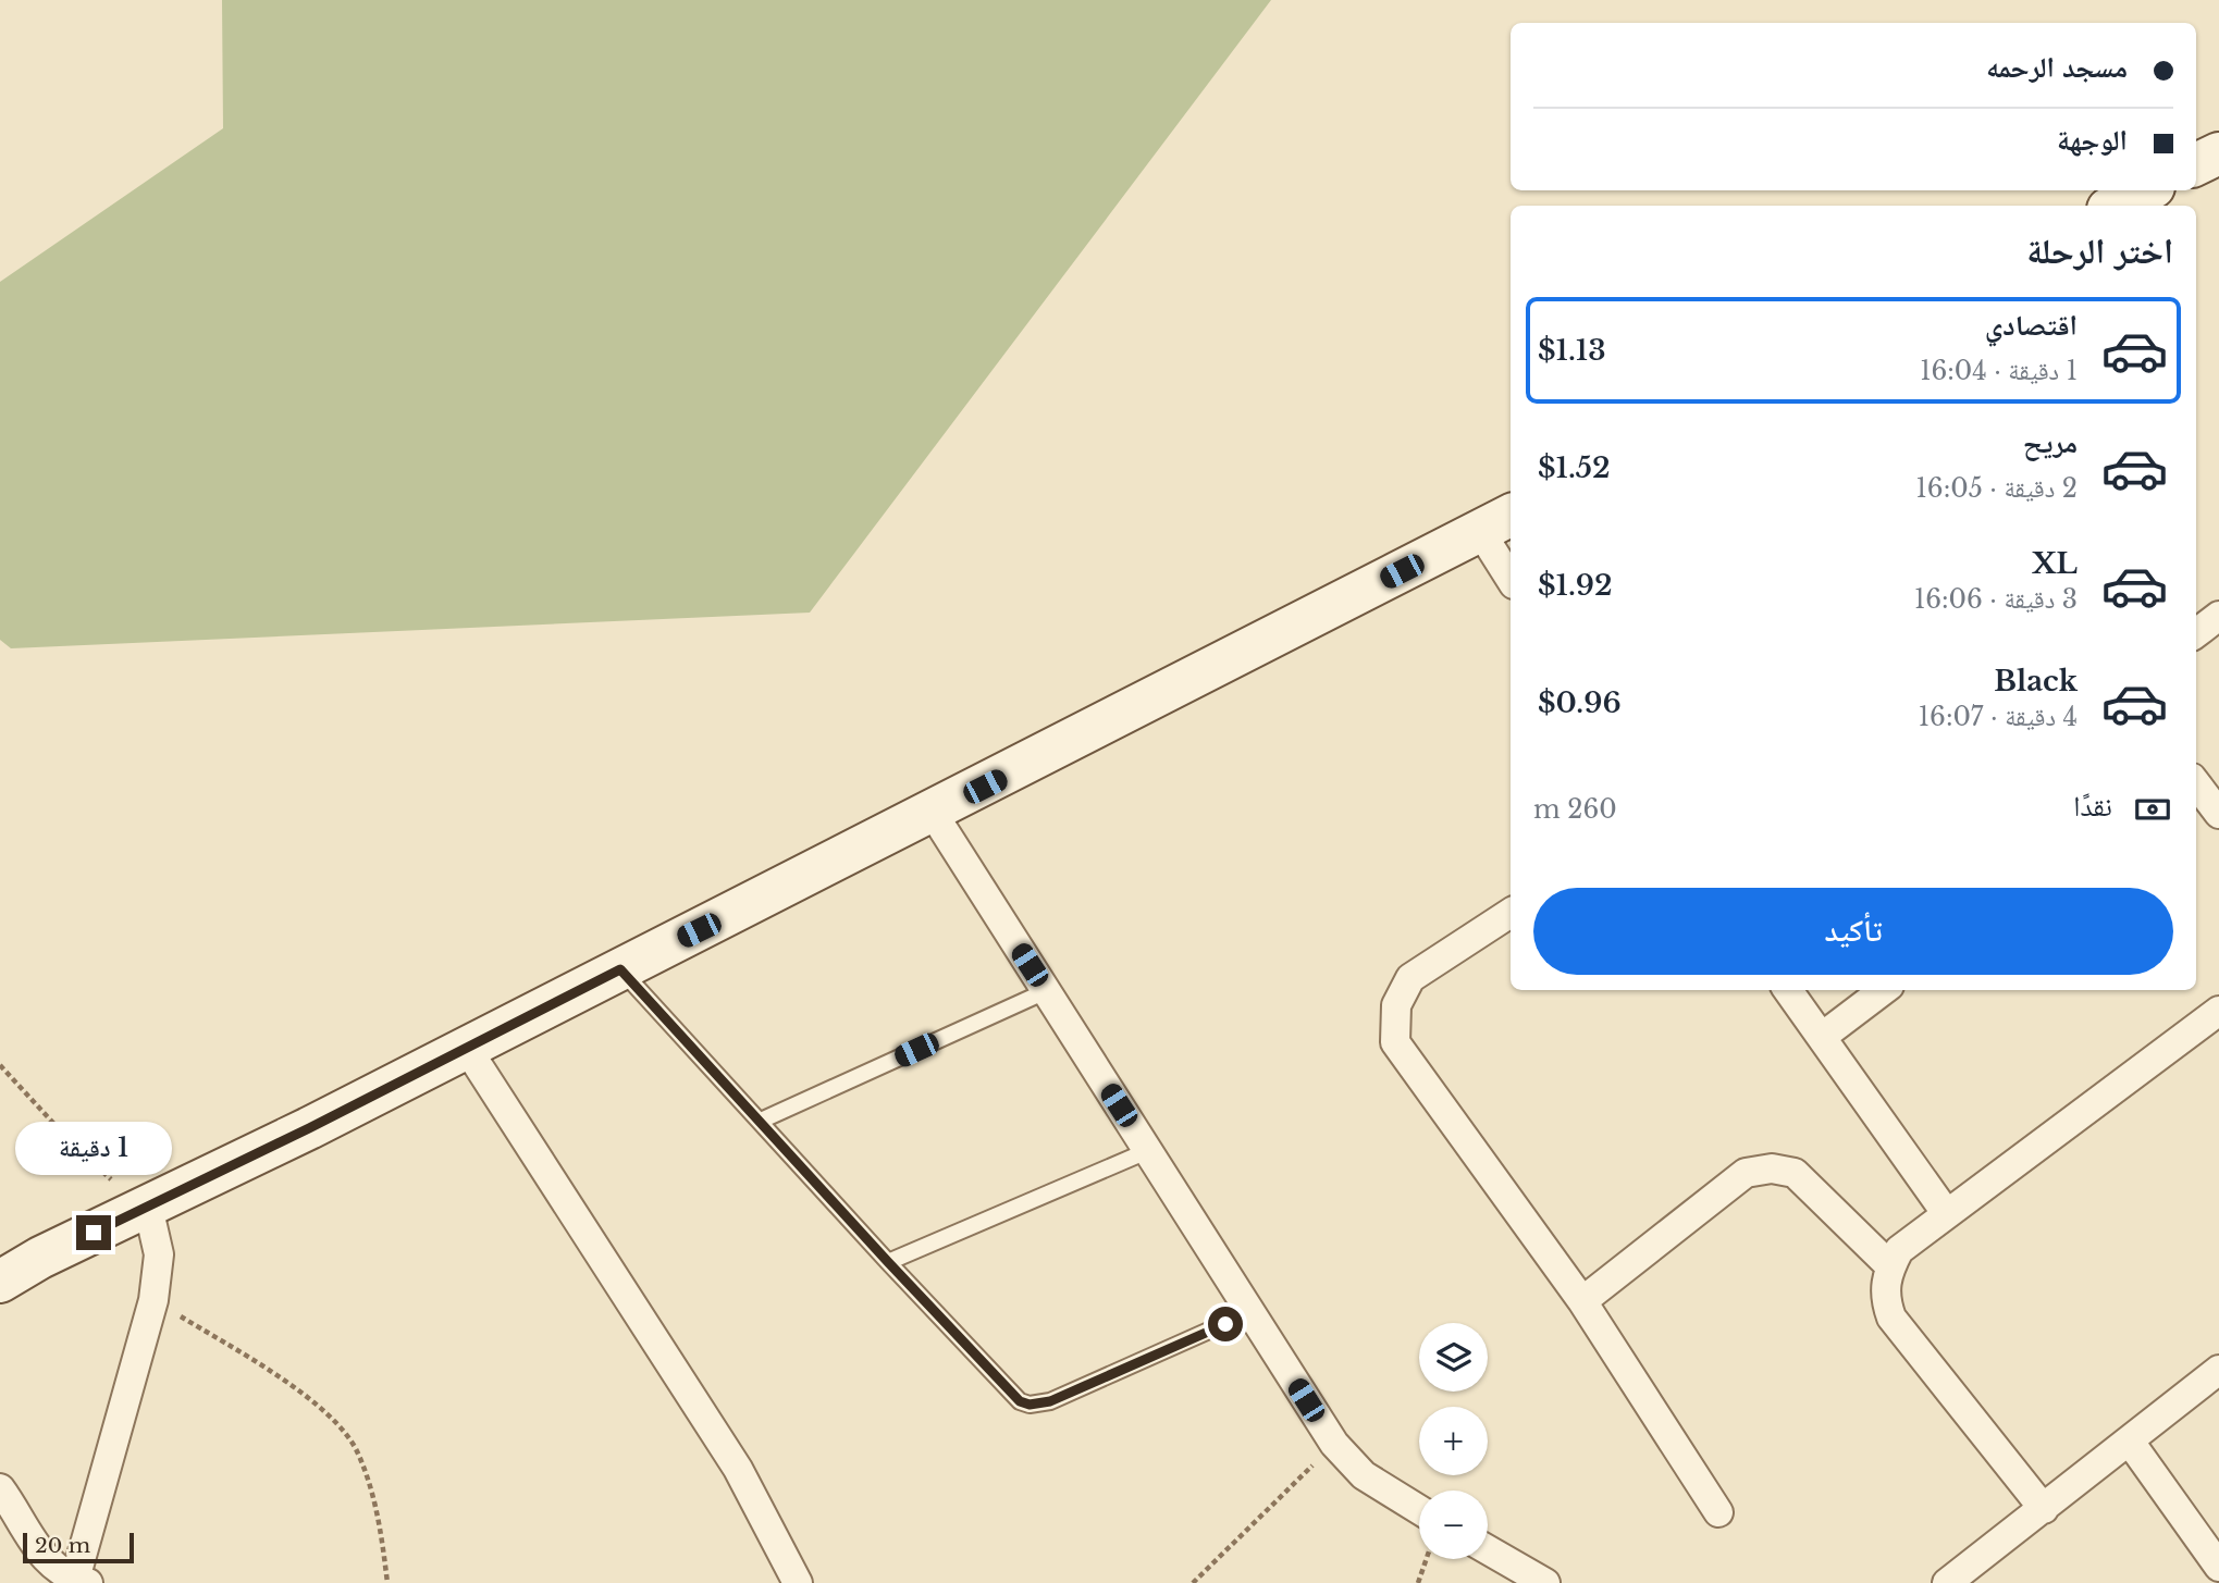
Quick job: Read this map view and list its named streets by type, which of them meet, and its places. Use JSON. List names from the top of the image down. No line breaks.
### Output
{"scale_bar":"20 m","page":{"banner":["مسجد الرحمه","الوجهة"],"heading":"اختر الرحلة","list":[{"name":"اقتصادي","note":"1 دقيقة · 16:04","value":"$1.13"},{"name":"مريح","note":"2 دقيقة · 16:05","value":"$1.52"},{"name":"XL","note":"3 دقيقة · 16:06","value":"$1.92"},{"name":"Black","note":"4 دقيقة · 16:07","value":"$0.96"}],"pay":["نقدًا","260 m"],"buttons":"تأكيد","bubble":"1 دقيقة","map_buttons":["+","−"],"scale":"20 m"}}
